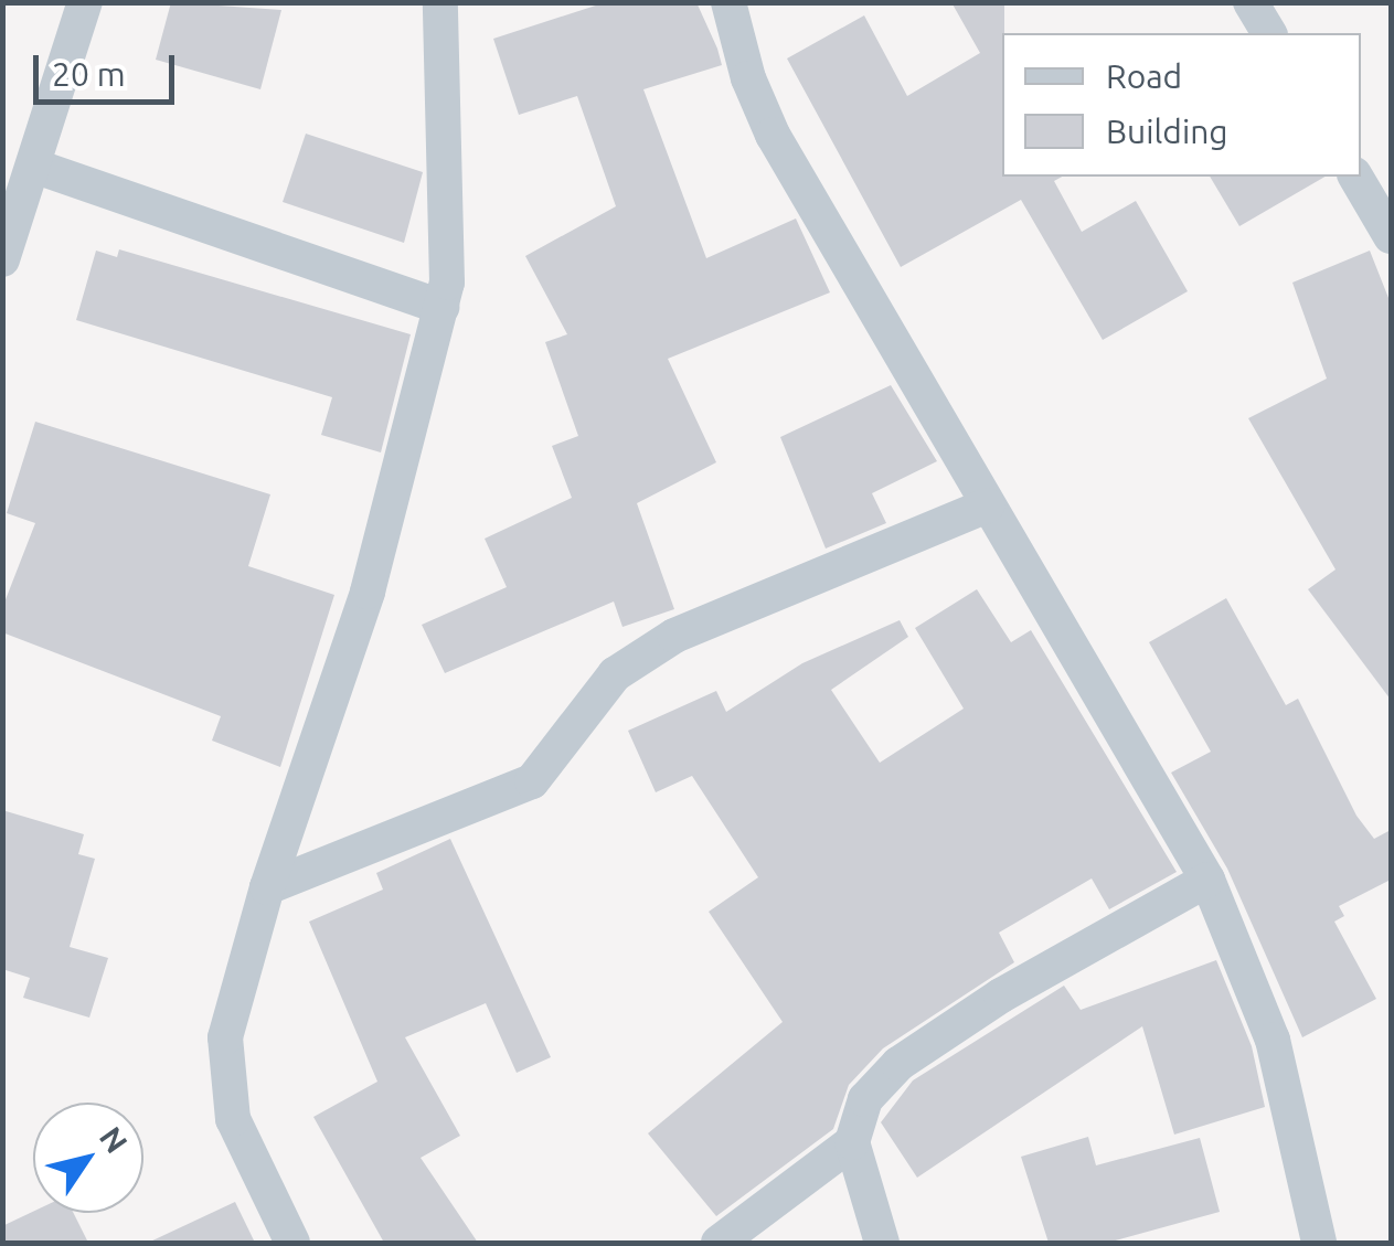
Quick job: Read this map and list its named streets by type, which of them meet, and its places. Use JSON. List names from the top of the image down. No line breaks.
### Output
{"legend":["Road","Building"],"scale_bar":"20 m","north":"top right"}
